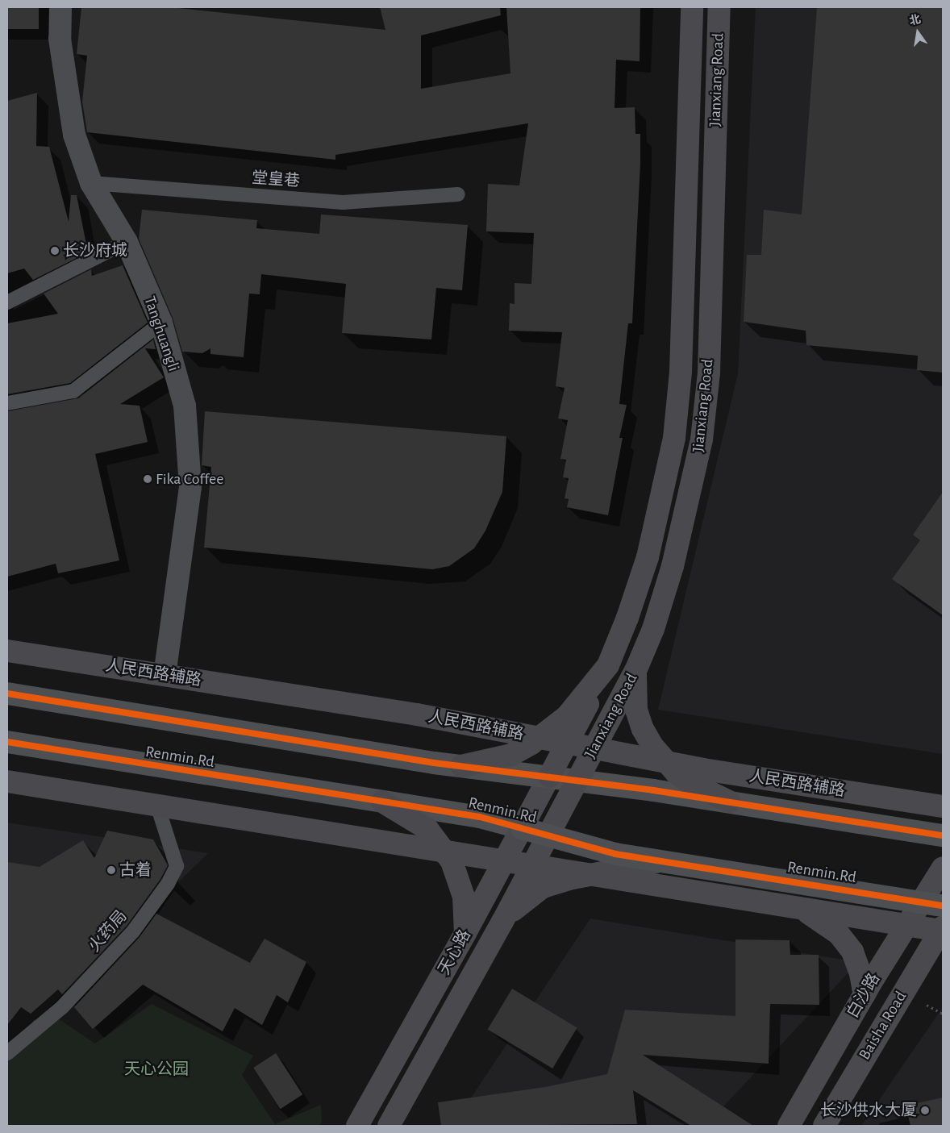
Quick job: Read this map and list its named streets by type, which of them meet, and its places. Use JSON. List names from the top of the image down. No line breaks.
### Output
{"streets":{"main road":["Jianxiang Road","人民西路辅路","Renmin.Rd","天心路","白沙路","Baisha Road"],"street":["Tanghuangli"],"lane":["堂皇巷","火药局"]},"crossings":[["Jianxiang Road","天心路"],["堂皇巷","Tanghuangli"],["Tanghuangli","人民西路辅路"],["Renmin.Rd","天心路"]],"parks":["天心公园"],"places":["长沙府城","Fika Coffee","古着","长沙供水大厦"],"north":"top"}
